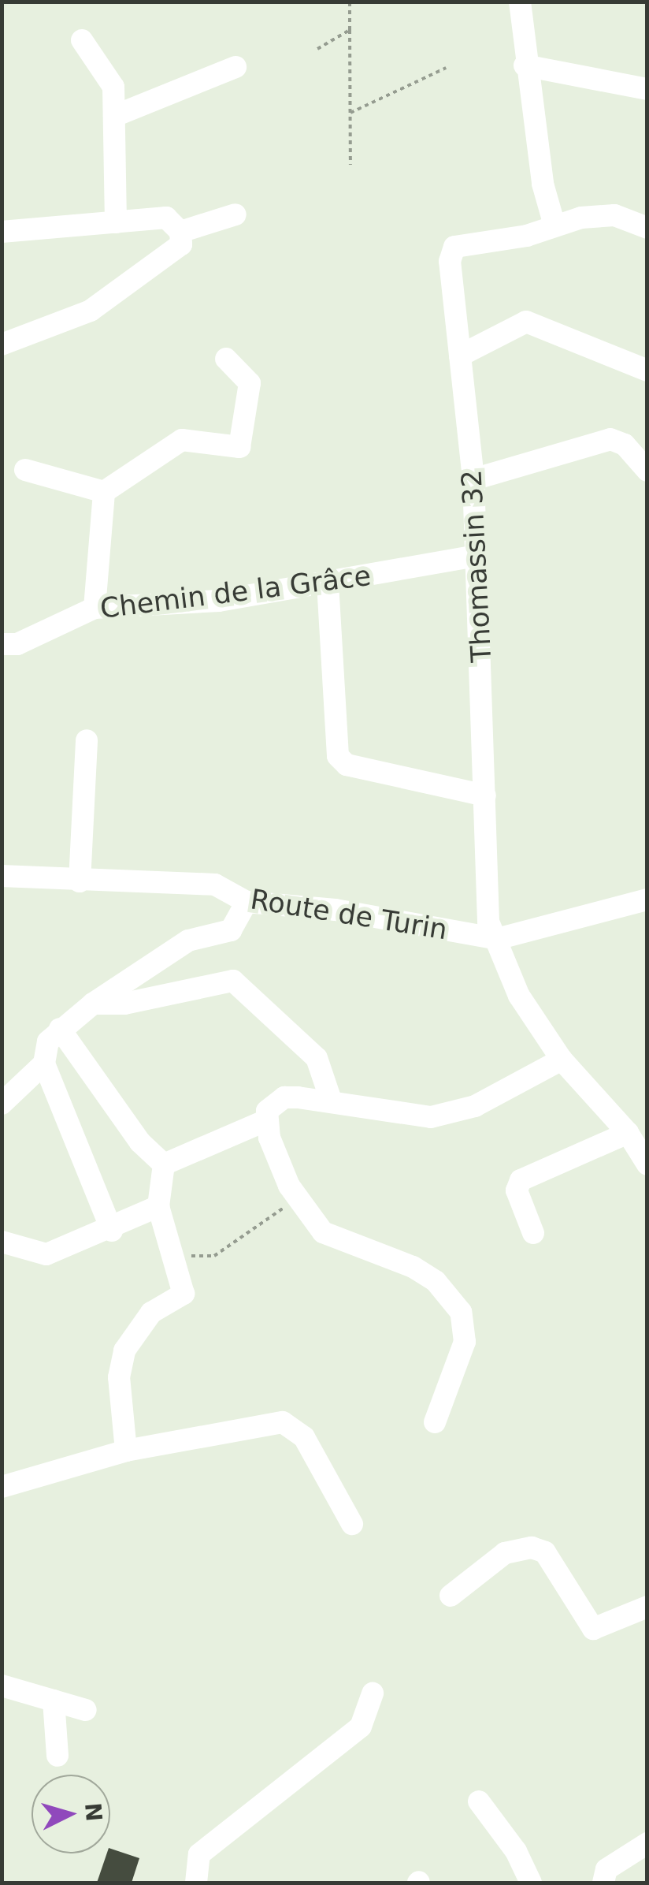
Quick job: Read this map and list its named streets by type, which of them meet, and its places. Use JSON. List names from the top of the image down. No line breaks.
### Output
{"streets":{"street":["Thomassin 32","Chemin de la Grâce","Route de Turin"]},"crossings":[["Thomassin 32","Chemin de la Grâce"],["Thomassin 32","Route de Turin"]],"north":"right"}
